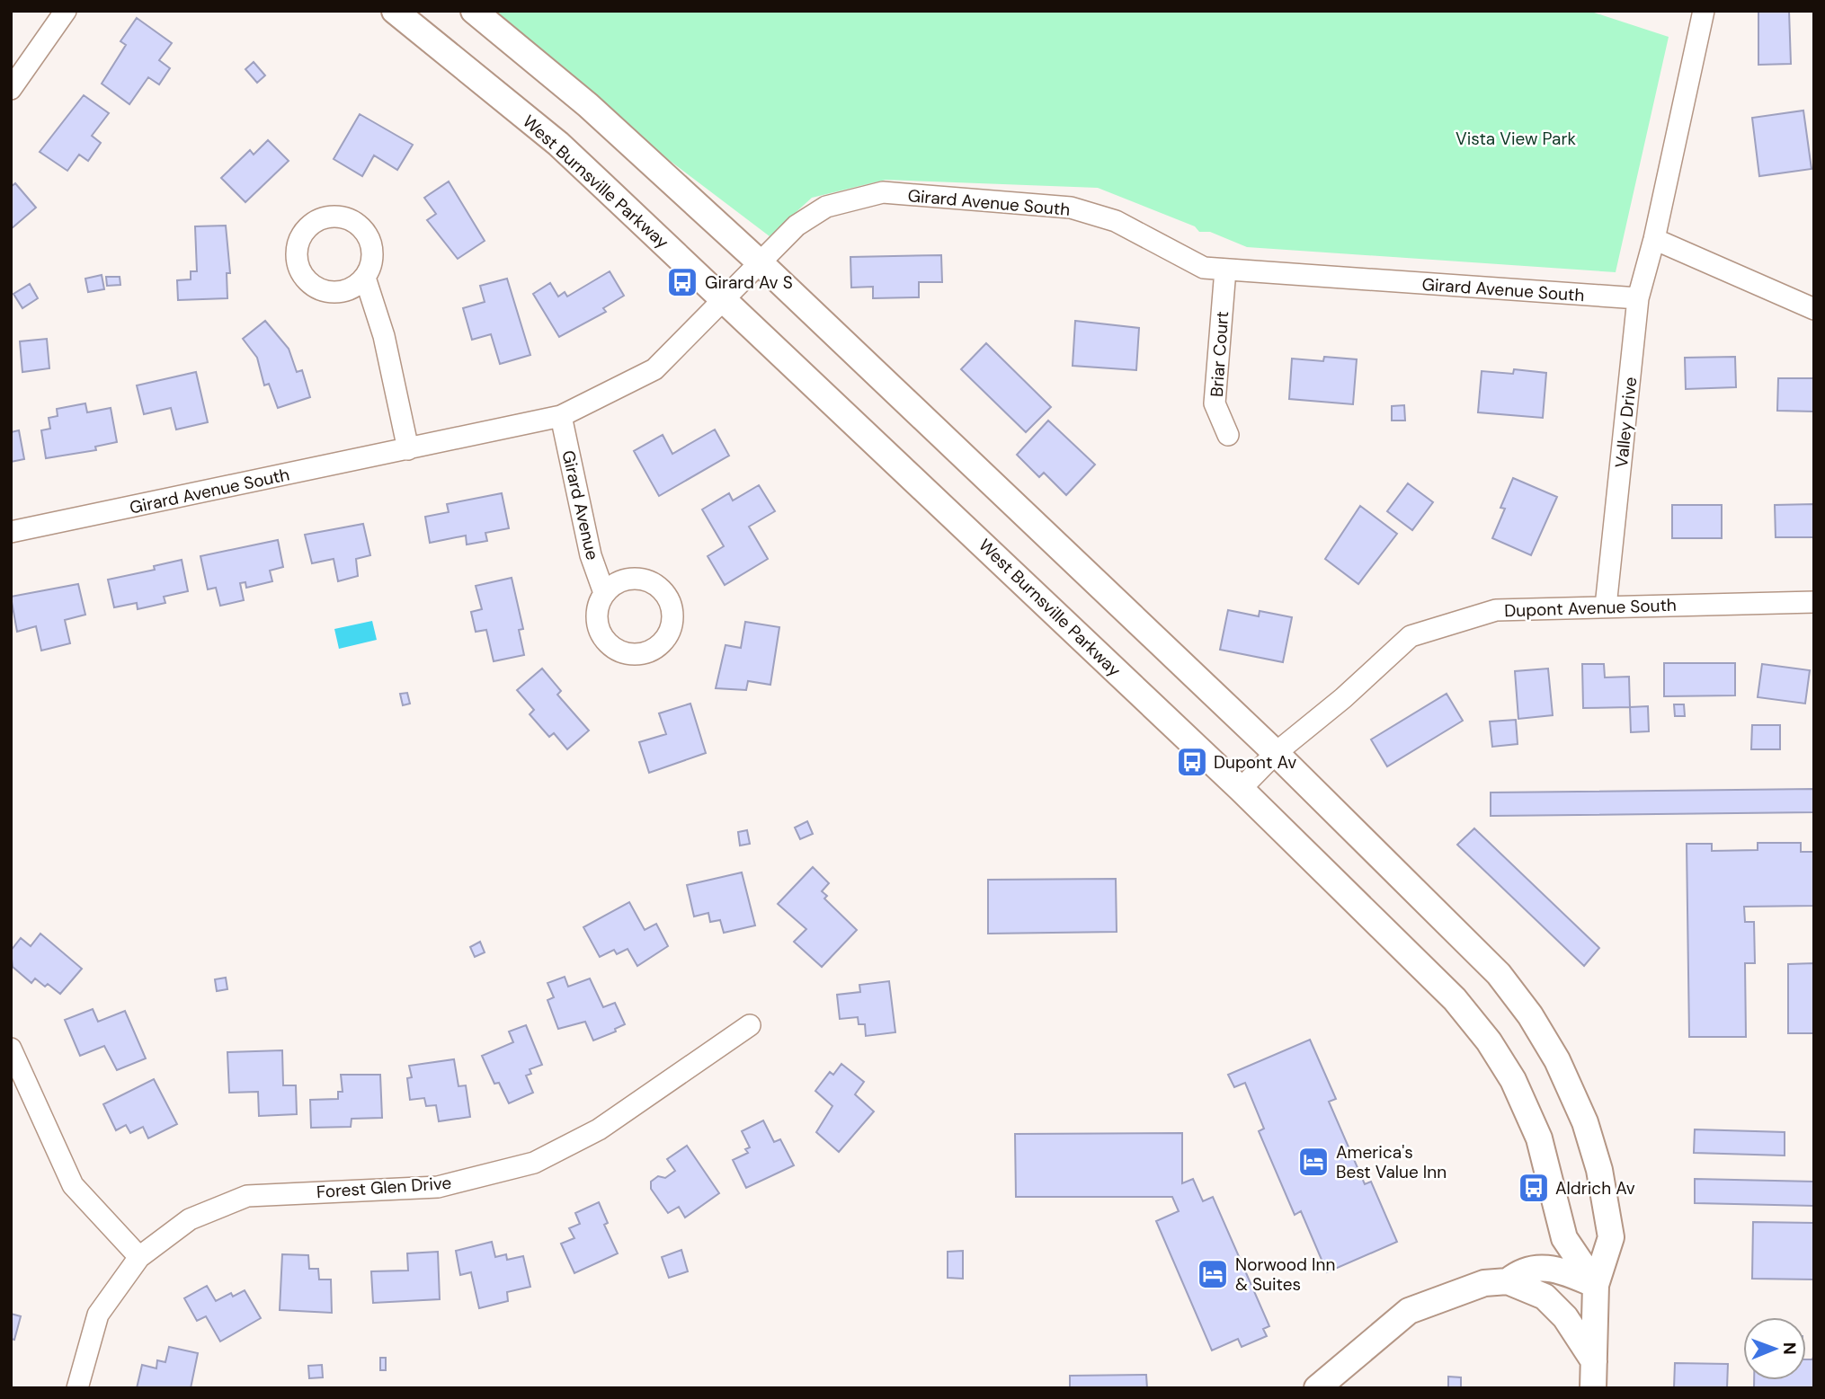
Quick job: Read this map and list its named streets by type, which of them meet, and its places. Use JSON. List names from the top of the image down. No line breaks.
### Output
{"streets":{"street":["West Burnsville Parkway","Girard Avenue South","Briar Court","Valley Drive","Girard Avenue","Dupont Avenue South","Forest Glen Drive"]},"crossings":[["West Burnsville Parkway","Girard Avenue South"],["West Burnsville Parkway","Dupont Avenue South"],["Girard Avenue South","Briar Court"],["Girard Avenue South","Valley Drive"],["Girard Avenue South","Girard Avenue"],["Valley Drive","Dupont Avenue South"]],"parks":["Vista View Park"],"places":{"bus stop":["Girard Av S","Dupont Av","Aldrich Av"],"hotel":["America's Best Value Inn","Norwood Inn & Suites"]},"north":"right"}
